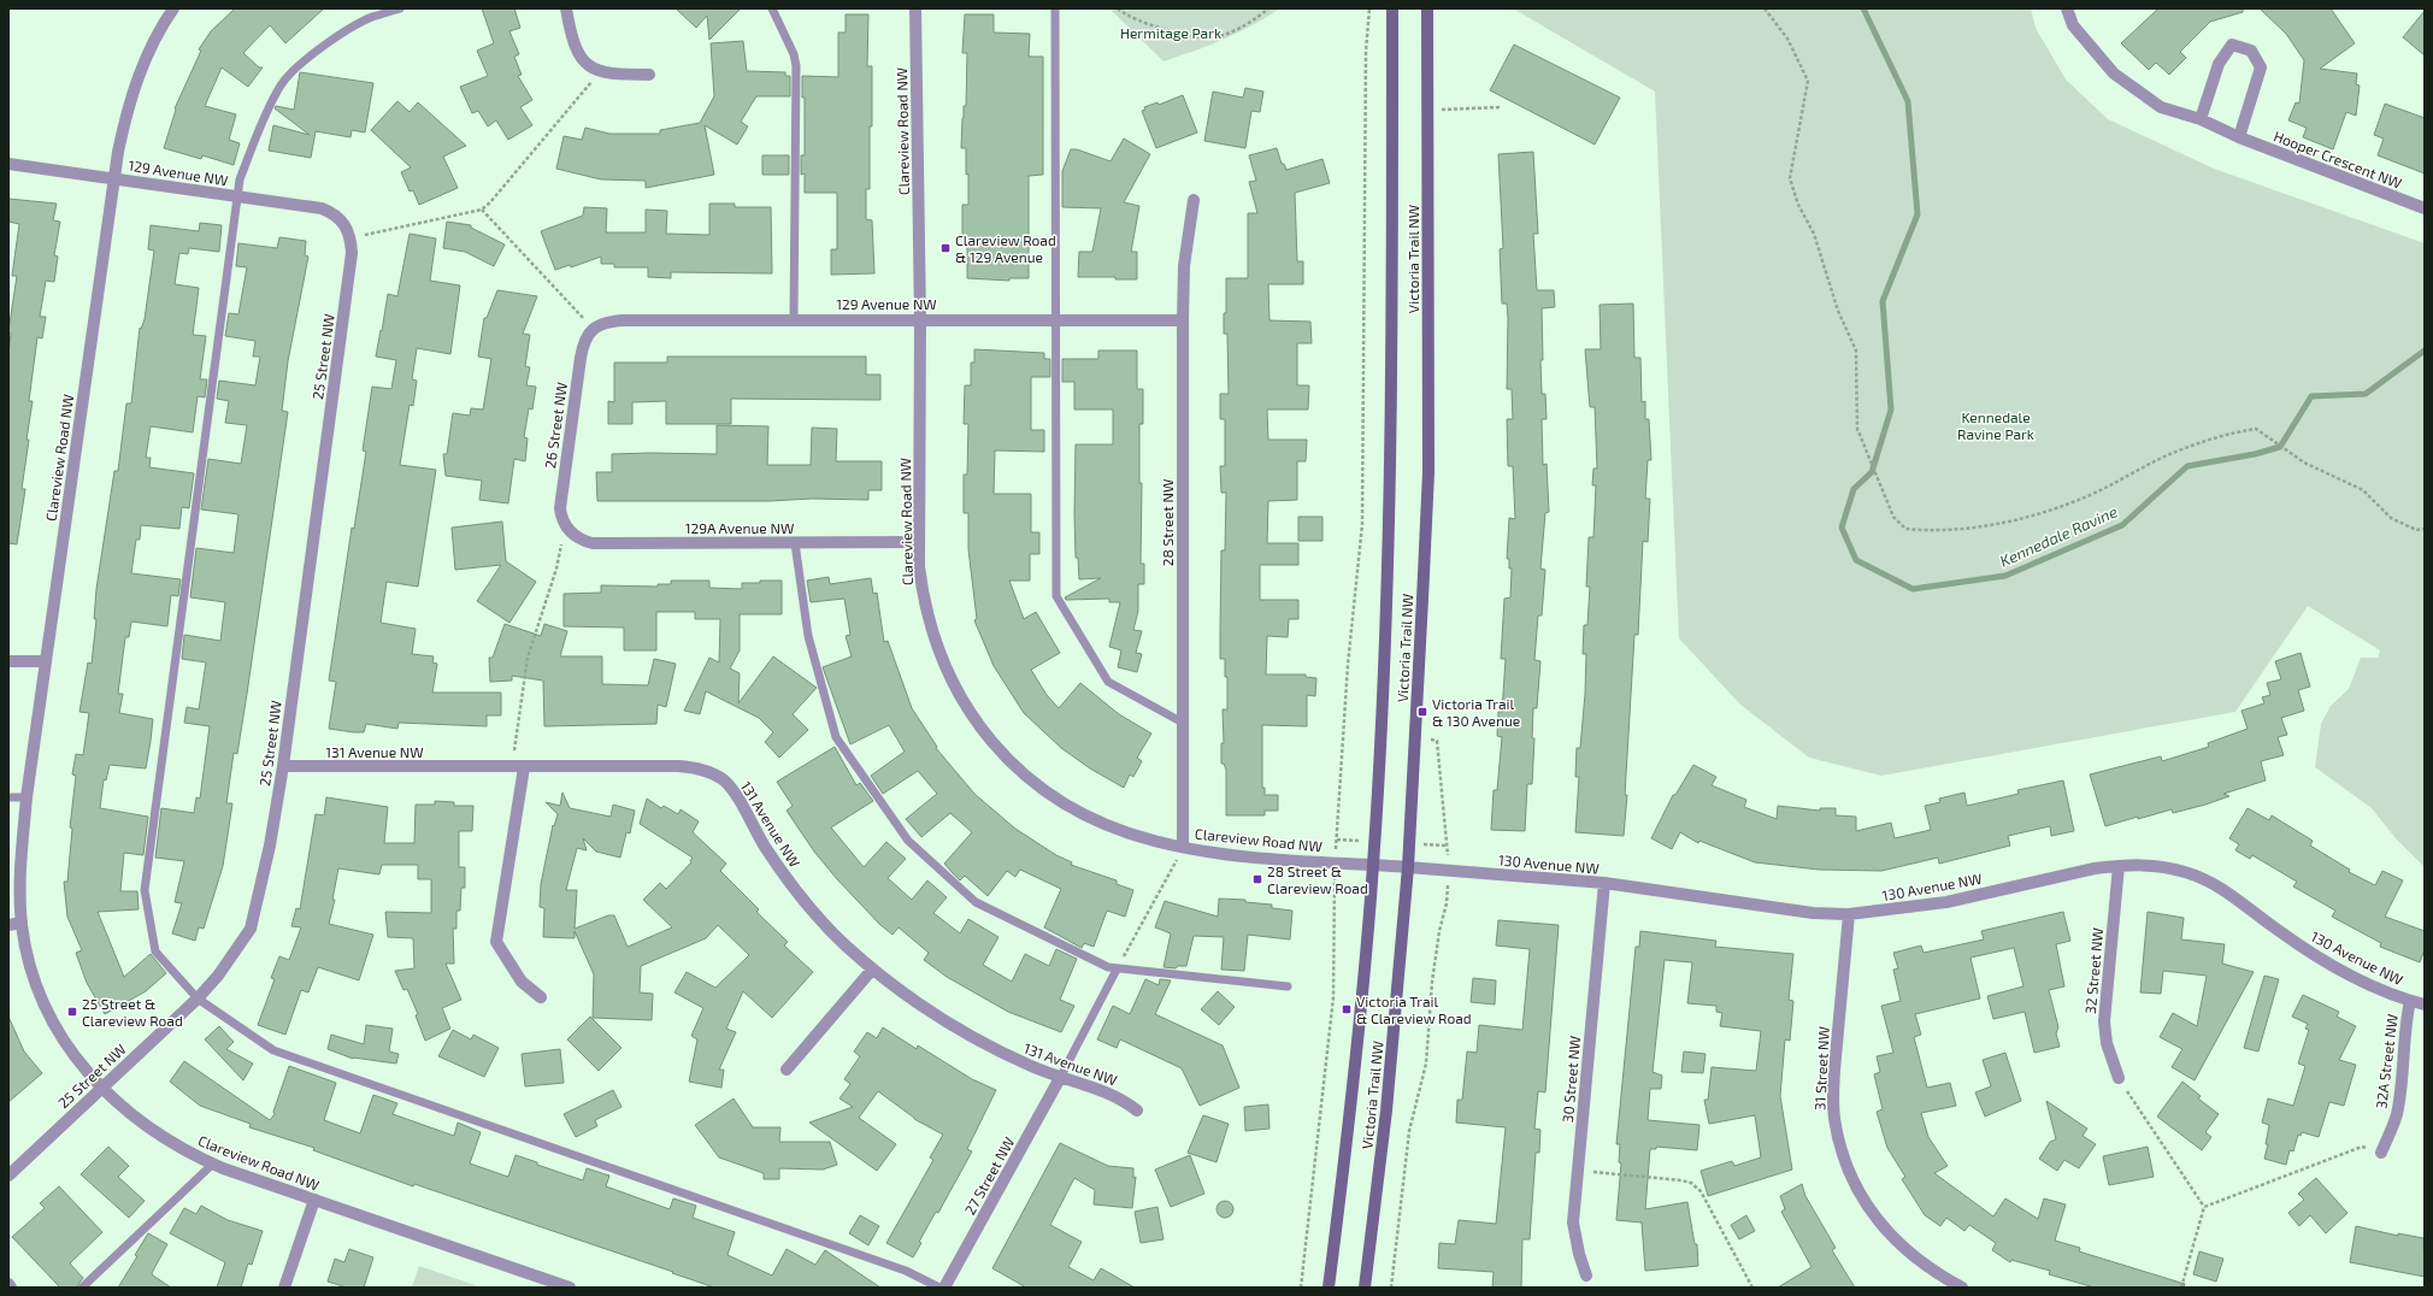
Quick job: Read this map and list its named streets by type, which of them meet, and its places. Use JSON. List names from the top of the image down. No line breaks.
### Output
{"streets":{"main road":["Victoria Trail NW"],"street":["Clareview Road NW","Hooper Crescent NW","129 Avenue NW","25 Street NW","26 Street NW","28 Street NW","129A Avenue NW","131 Avenue NW","130 Avenue NW","32 Street NW","32A Street NW","31 Street NW","30 Street NW","27 Street NW"]},"crossings":[["Clareview Road NW","129 Avenue NW"],["Clareview Road NW","Victoria Trail NW"],["Clareview Road NW","25 Street NW"],["Clareview Road NW","28 Street NW"],["Clareview Road NW","129A Avenue NW"],["Clareview Road NW","130 Avenue NW"],["129 Avenue NW","25 Street NW"],["129 Avenue NW","26 Street NW"],["129 Avenue NW","28 Street NW"],["Victoria Trail NW","130 Avenue NW"],["25 Street NW","131 Avenue NW"],["26 Street NW","129A Avenue NW"],["131 Avenue NW","27 Street NW"],["130 Avenue NW","32 Street NW"],["130 Avenue NW","32A Street NW"],["130 Avenue NW","31 Street NW"],["130 Avenue NW","30 Street NW"]],"water":["Kennedale Ravine"],"parks":["Hermitage Park","Kennedale Ravine Park"],"places":{"transit":["Clareview Road & 129 Avenue","Victoria Trail & 130 Avenue","28 Street & Clareview Road","Victoria Trail & Clareview Road","25 Street & Clareview Road"]}}
